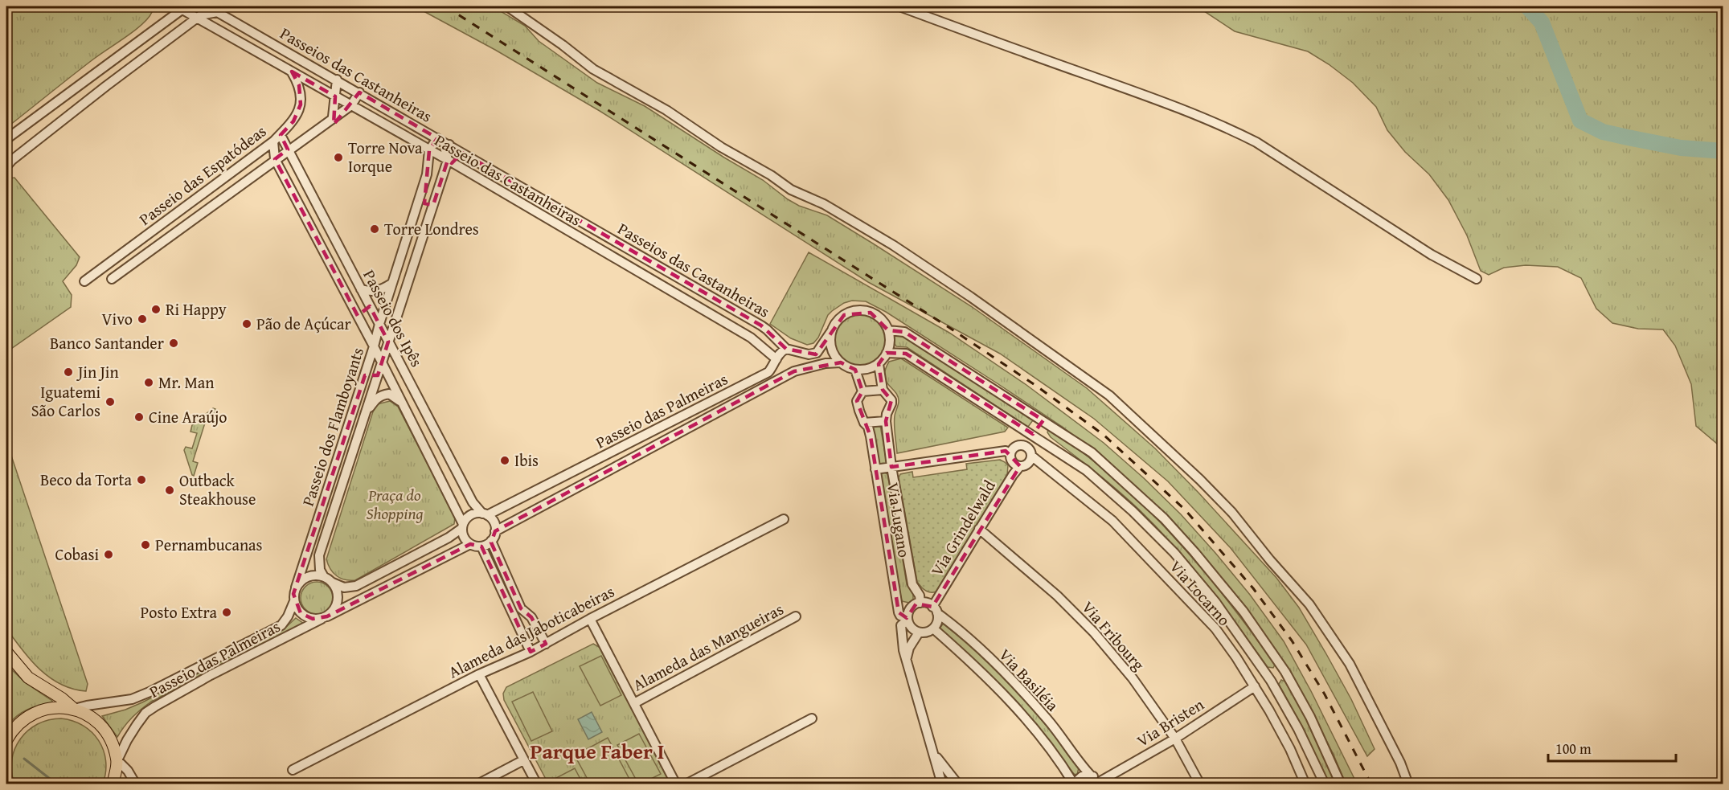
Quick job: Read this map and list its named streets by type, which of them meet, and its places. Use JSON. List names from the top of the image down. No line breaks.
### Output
{"streets":{"street":["Passeios das Castanheiras","Passeio das Espatódeas","Passeio das Castanheiras","Passeio dos Ipês","Passeio das Palmeiras","Passeio dos Flamboyants","Via Lugano","Via Grindelwald","Via Locarno","Alameda das Jaboticabeiras","Via Fribourg","Alameda das Mangueiras","Via Basiléia","Via Bristen"]},"crossings":[["Passeios das Castanheiras","Passeio das Palmeiras"],["Passeios das Castanheiras","Passeio dos Flamboyants"],["Passeio das Espatódeas","Passeio das Castanheiras"],["Passeio das Espatódeas","Passeio dos Ipês"],["Passeio das Castanheiras","Passeio das Palmeiras"],["Passeio das Castanheiras","Passeio dos Flamboyants"],["Passeio dos Ipês","Passeio das Palmeiras"],["Passeio dos Ipês","Passeio dos Flamboyants"],["Passeio das Palmeiras","Passeio dos Flamboyants"],["Passeio das Palmeiras","Via Lugano"],["Via Lugano","Via Grindelwald"],["Via Lugano","Via Basiléia"],["Via Grindelwald","Via Locarno"],["Via Grindelwald","Via Fribourg"],["Via Grindelwald","Via Basiléia"],["Via Locarno","Via Bristen"],["Via Fribourg","Via Bristen"]],"districts":["Parque Faber I"],"parks":["Praça do Shopping"],"places":["Torre Nova Iorque","Torre Londres","Ri Happy","Vivo","Pão de Açúcar","Banco Santander","Jin Jin","Mr. Man","Iguatemi São Carlos","Cine Araújo","Ibis","Beco da Torta","Outback Steakhouse","Pernambucanas","Cobasi","Posto Extra"],"scale_bar":"100 m"}
